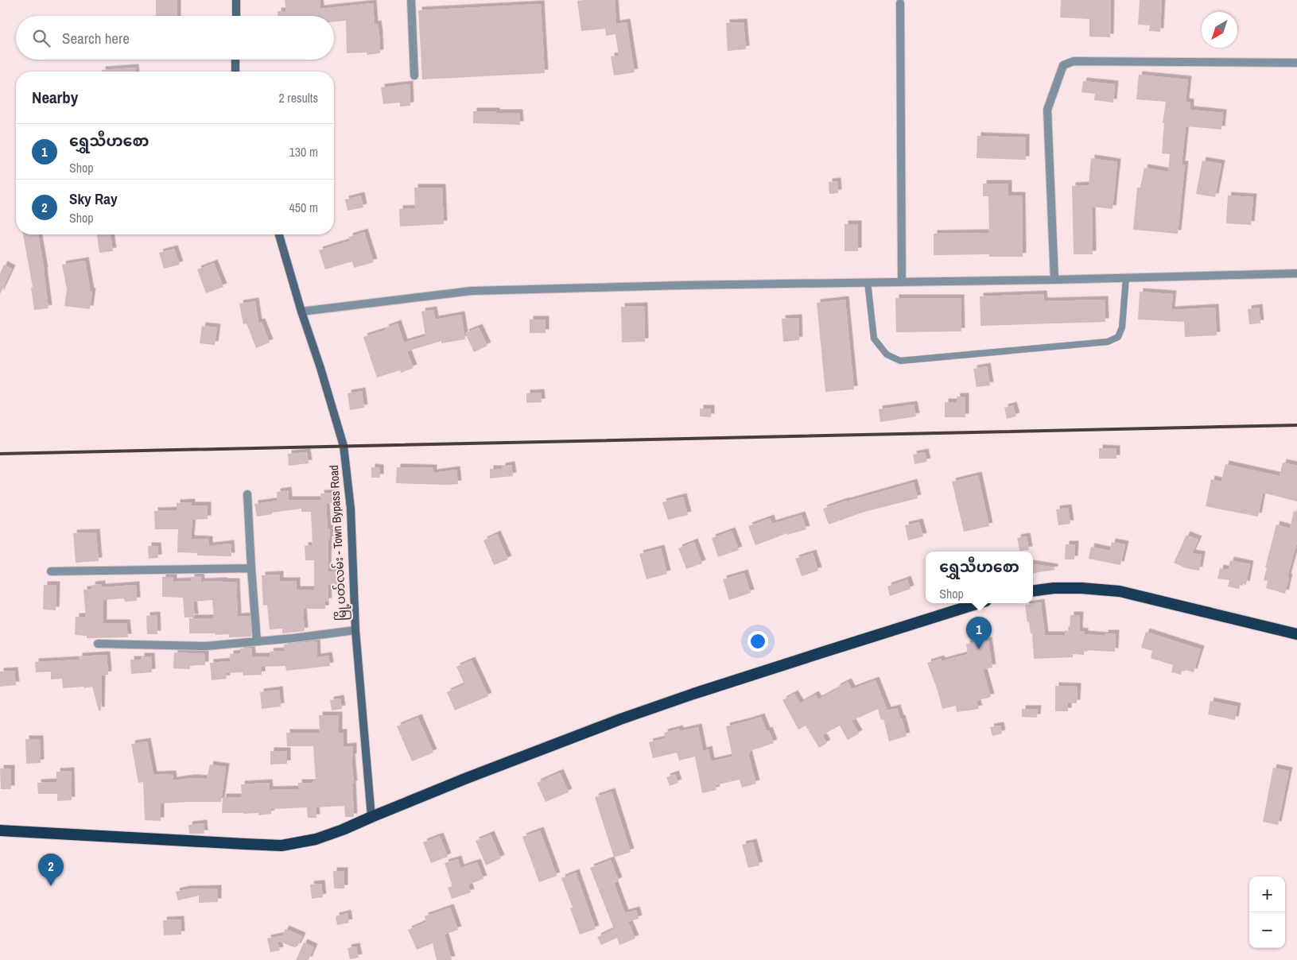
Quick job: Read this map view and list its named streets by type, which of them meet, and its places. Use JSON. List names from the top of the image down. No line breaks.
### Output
{"streets":{"main road":["မြို့ပတ်လမ်း - Town Bypass Road"]},"north":"bottom left","page":{"search":"Search here","heading":["Nearby","2 results"],"list":[{"mark":"1","name":"ရွှေသီဟစော","note":"Shop","value":"130 m"},{"mark":"2","name":"Sky Ray","note":"Shop","value":"450 m"}],"popup":["ရွှေသီဟစော","Shop"],"pins":["1","2"],"map_buttons":["+","−"]}}
